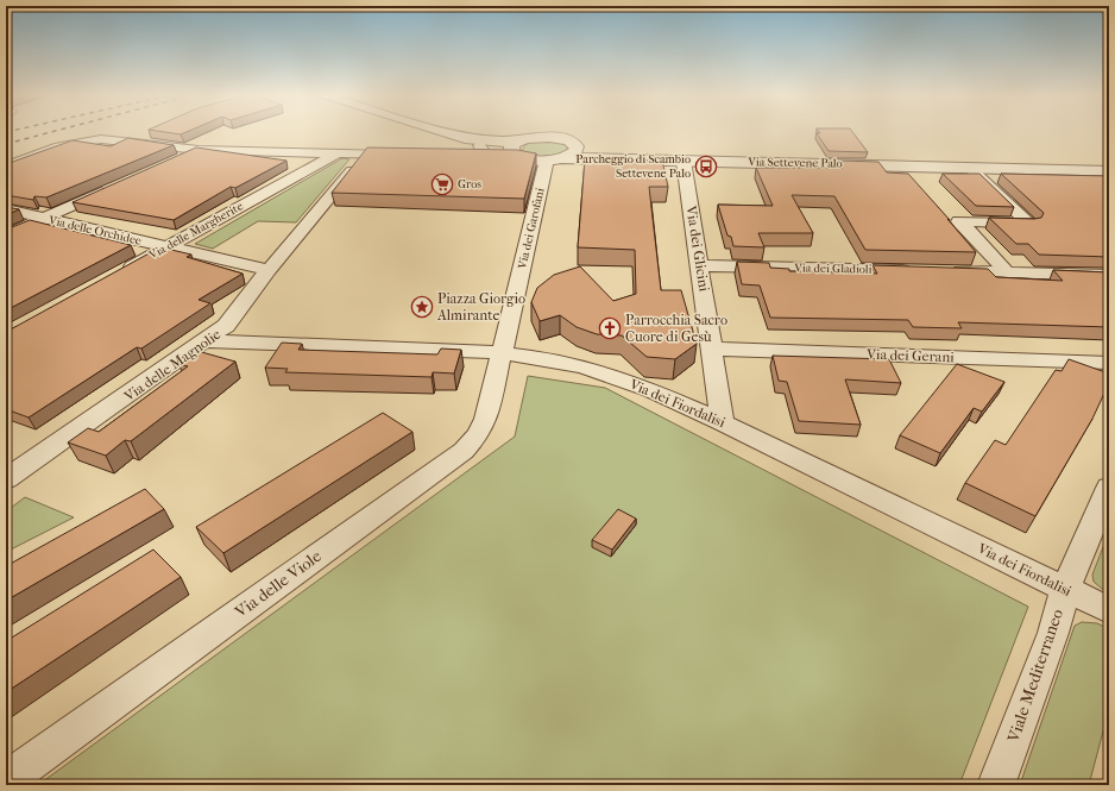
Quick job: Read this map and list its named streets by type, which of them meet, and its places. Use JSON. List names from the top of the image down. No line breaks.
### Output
{"streets":{"street":["Via Settevene Palo","Via dei Garofani","Via delle Orchidee","Via delle Margherite","Via dei Glicini","Via dei Gladioli","Via dei Gerani","Via delle Magnolie","Via dei Fiordalisi","Via delle Viole","Viale Mediterraneo"]},"crossings":[["Via Settevene Palo","Via dei Garofani"],["Via Settevene Palo","Via dei Glicini"],["Via dei Garofani","Via dei Fiordalisi"],["Via dei Garofani","Via delle Viole"],["Via delle Orchidee","Via delle Margherite"],["Via delle Orchidee","Via delle Magnolie"],["Via dei Glicini","Via dei Gladioli"],["Via dei Glicini","Via dei Gerani"],["Via dei Glicini","Via dei Fiordalisi"],["Via delle Magnolie","Via dei Fiordalisi"],["Via dei Fiordalisi","Via delle Viole"],["Via dei Fiordalisi","Viale Mediterraneo"]],"places":{"bus stop":["Parcheggio di Scambio Settevene Palo"],"supermarket":["Gros"],"place":["Piazza Giorgio Almirante"],"church":["Parrocchia Sacro Cuore di Gesù"]}}
